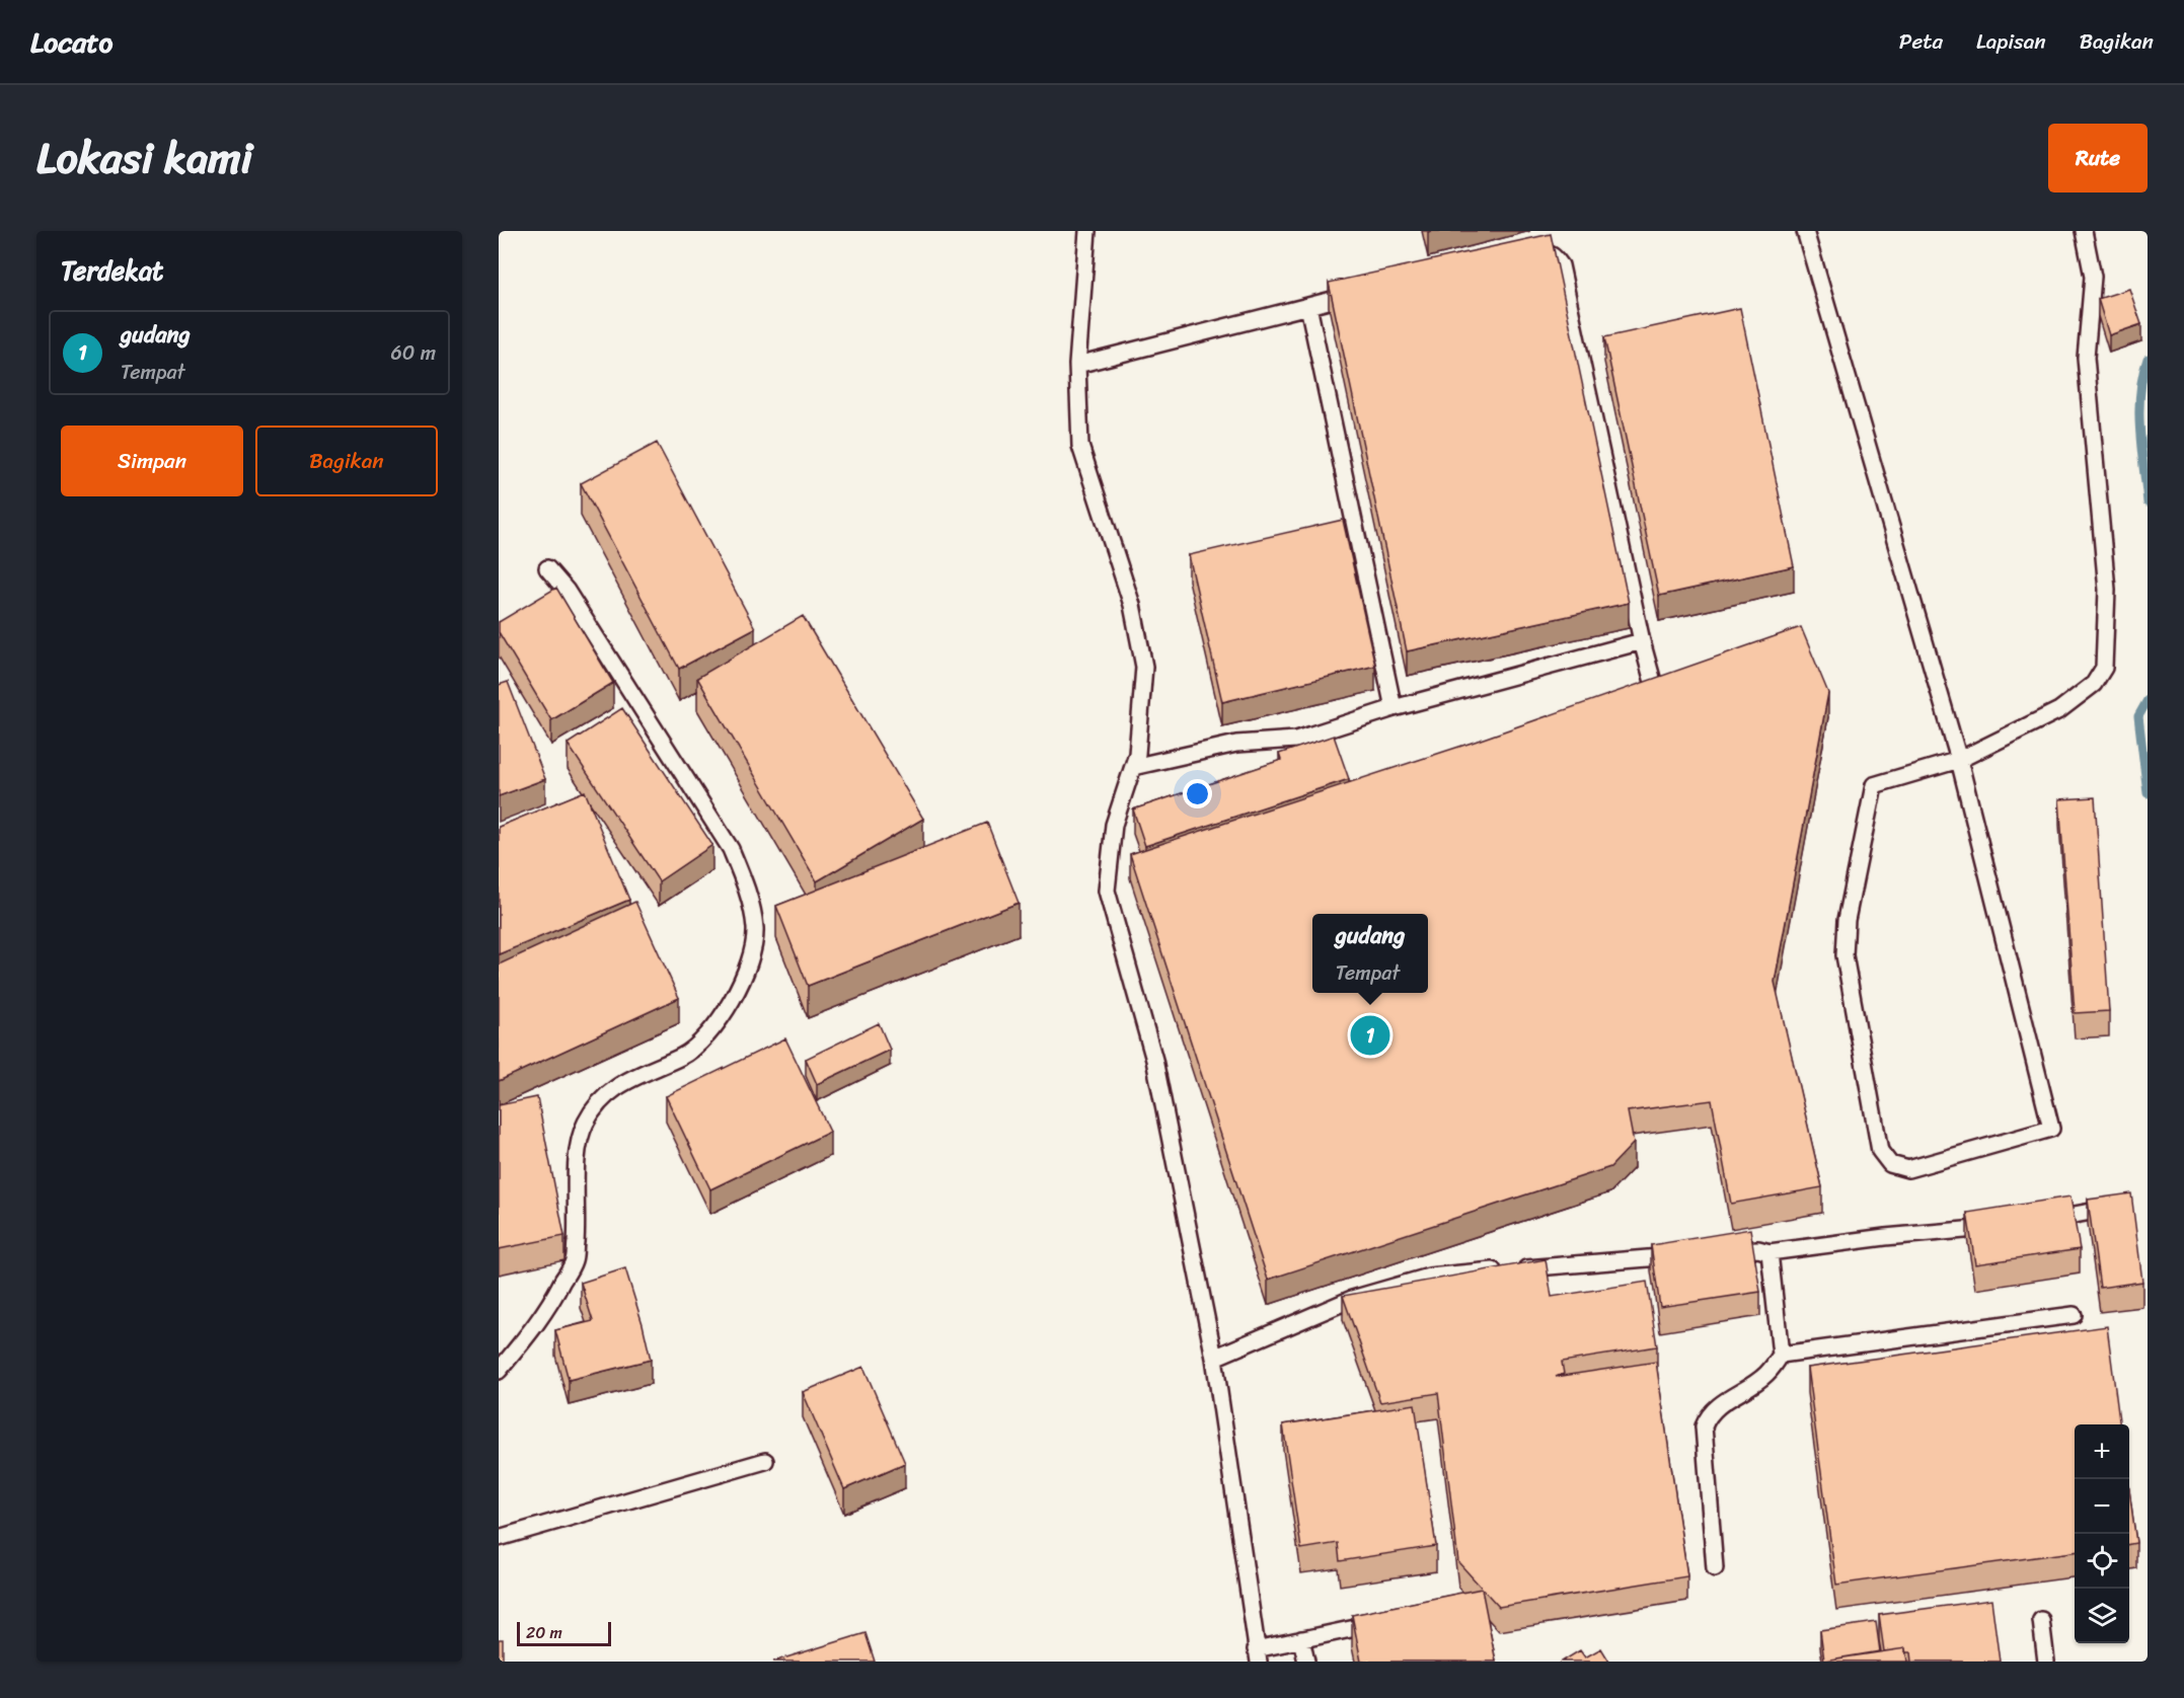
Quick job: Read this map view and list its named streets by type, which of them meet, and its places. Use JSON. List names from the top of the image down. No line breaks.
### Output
{"scale_bar":"20 m","page":{"header":"Locato","nav":["Peta","Lapisan","Bagikan"],"title":"Lokasi kami","buttons":["Rute",["Simpan","Bagikan"]],"heading":"Terdekat","list":[{"mark":"1","name":"gudang","note":"Tempat","value":"60 m"}],"popup":["gudang","Tempat"],"pins":"1","map_buttons":["+","−"],"scale":"20 m"}}
